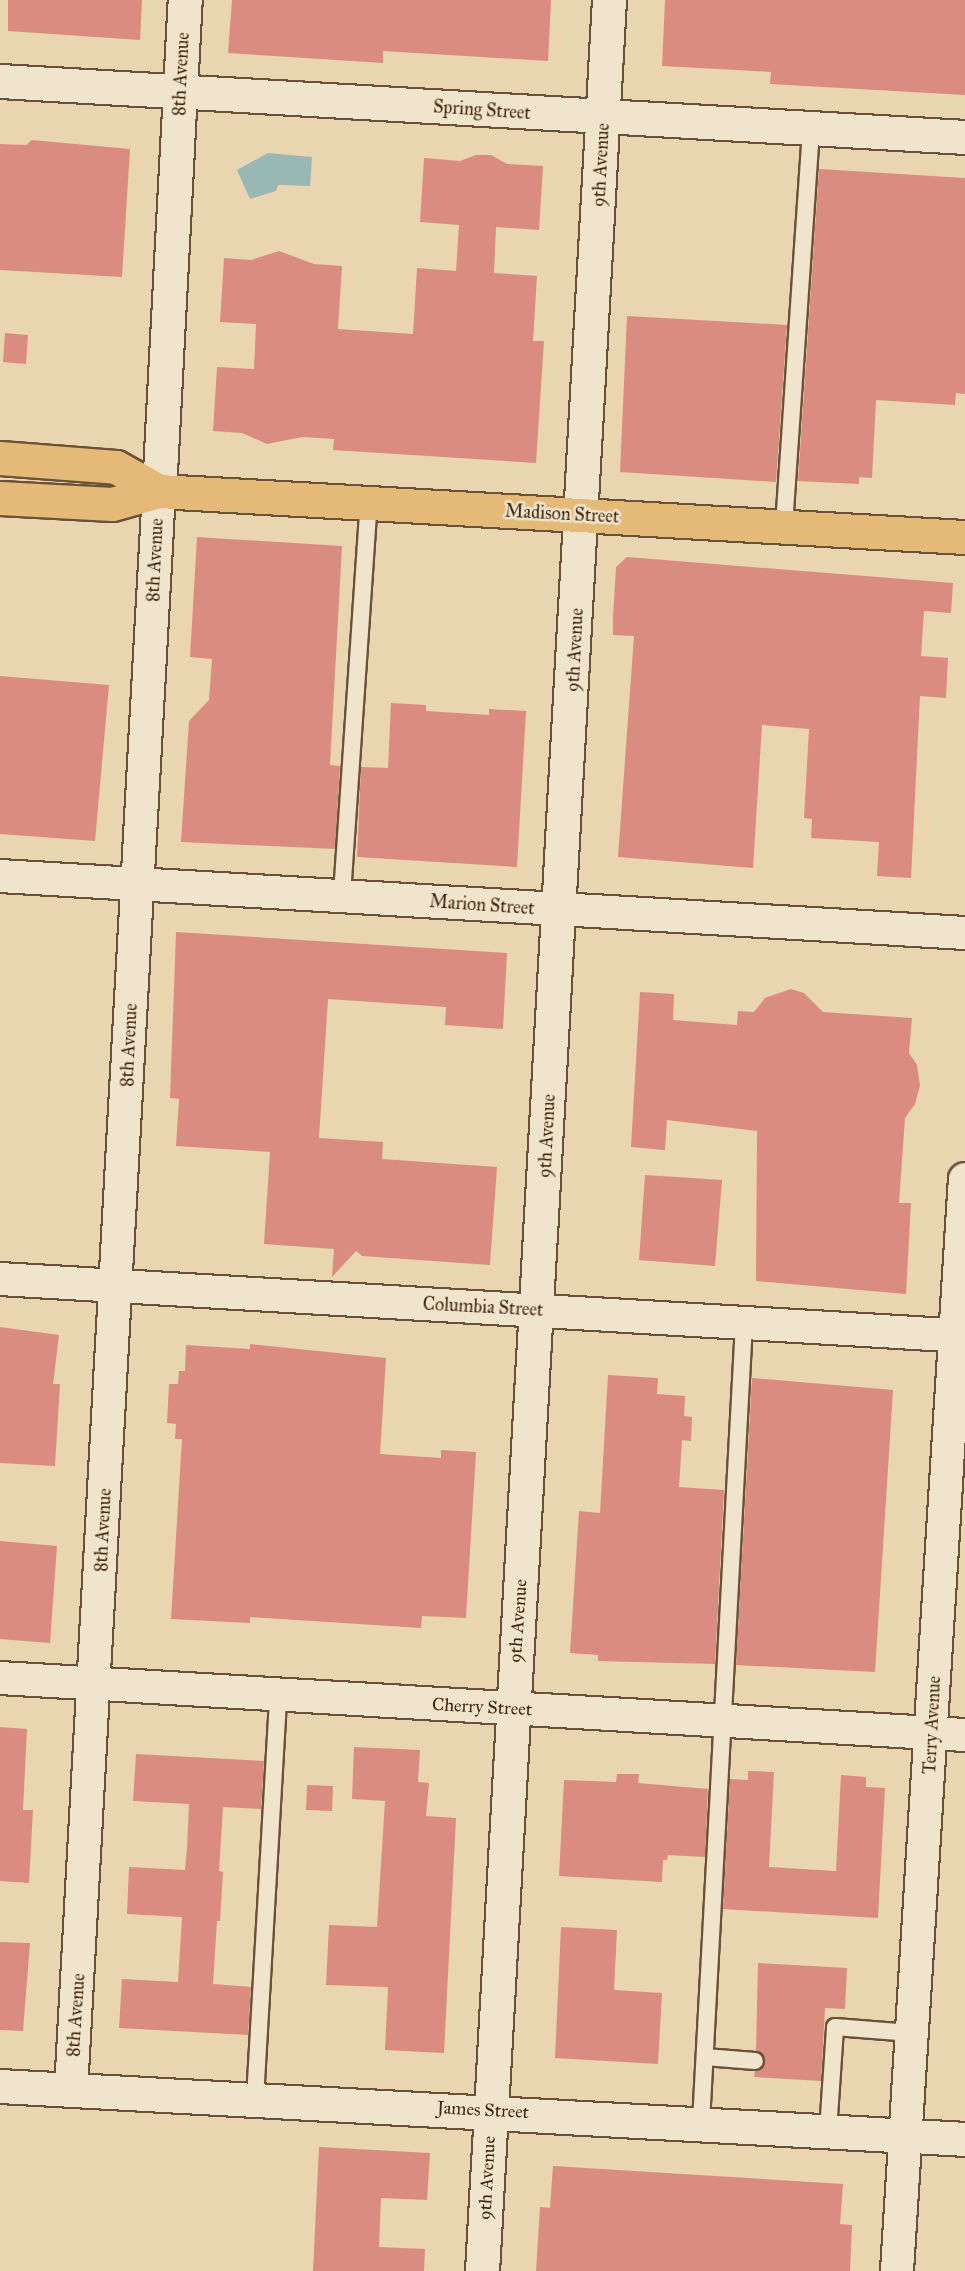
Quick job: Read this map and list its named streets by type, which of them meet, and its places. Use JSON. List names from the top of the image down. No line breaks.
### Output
{"streets":{"main road":["Madison Street"],"street":["8th Avenue","Spring Street","9th Avenue","Marion Street","Columbia Street","Cherry Street","Terry Avenue","James Street"]},"crossings":[["8th Avenue","Spring Street"],["8th Avenue","Madison Street"],["8th Avenue","Marion Street"],["8th Avenue","Columbia Street"],["8th Avenue","Cherry Street"],["8th Avenue","James Street"],["Spring Street","9th Avenue"],["9th Avenue","Madison Street"],["9th Avenue","Marion Street"],["9th Avenue","Columbia Street"],["9th Avenue","Cherry Street"],["9th Avenue","James Street"],["Columbia Street","Terry Avenue"],["Cherry Street","Terry Avenue"],["Terry Avenue","James Street"]]}
